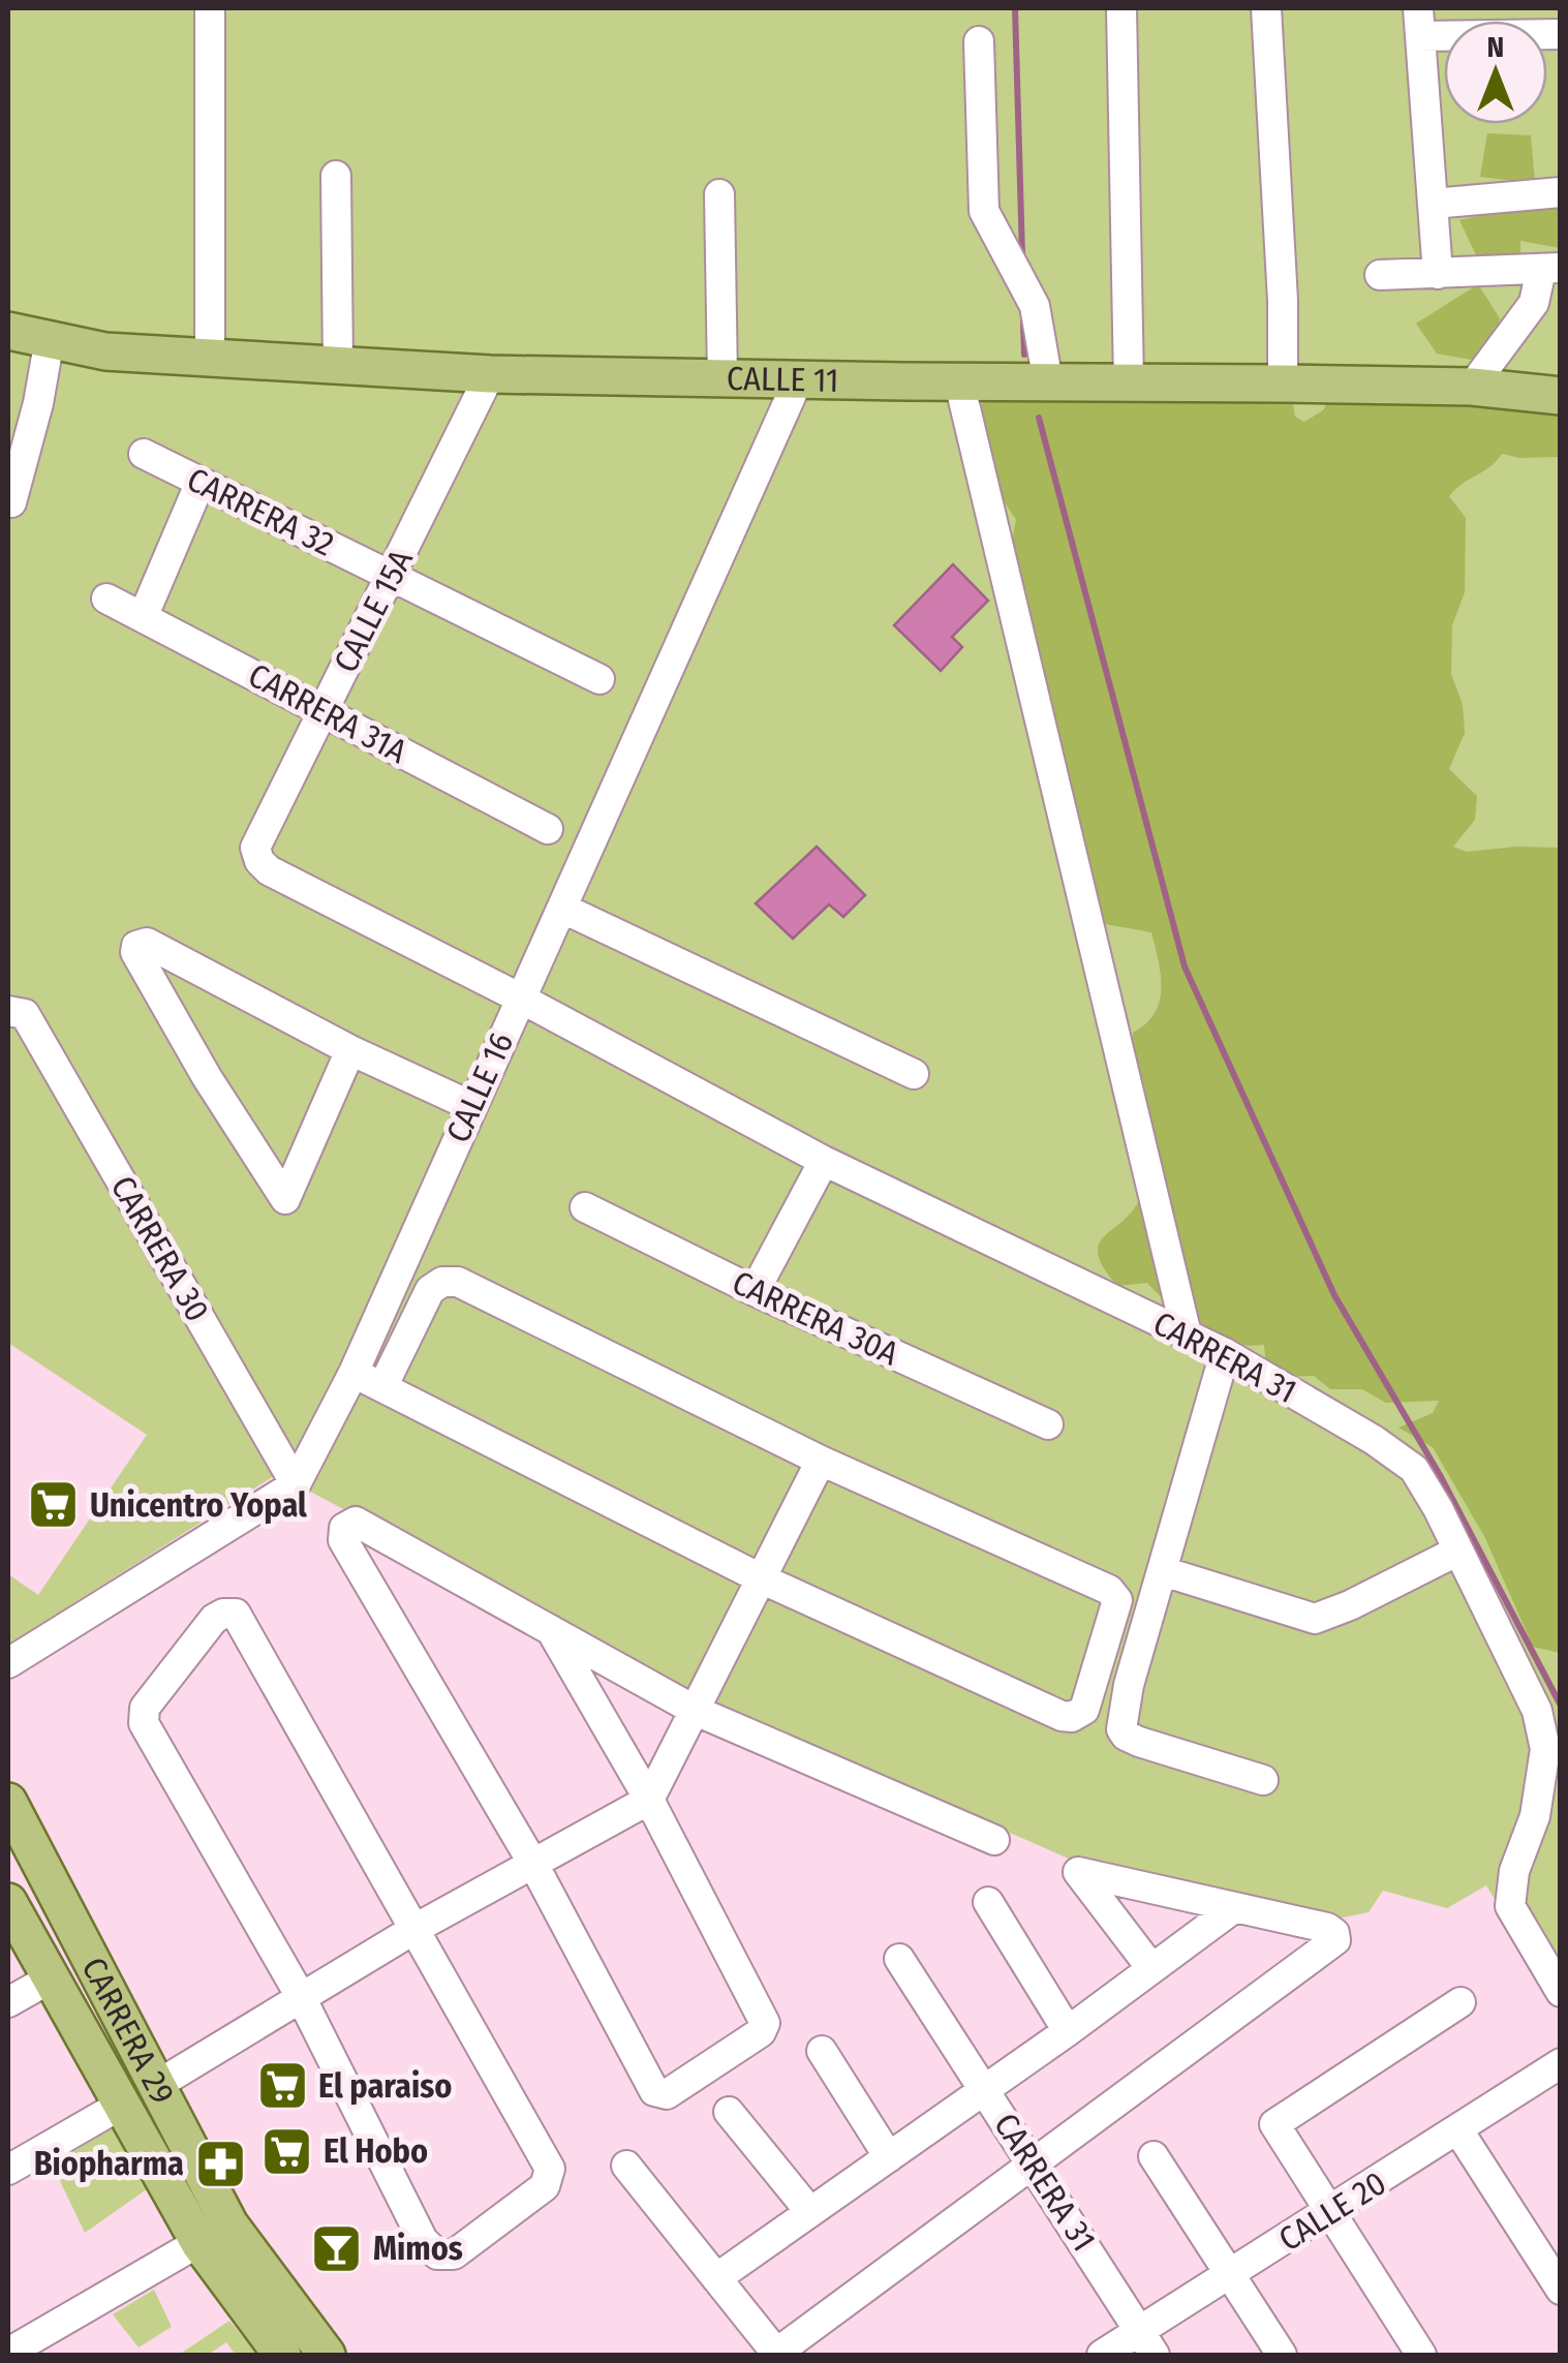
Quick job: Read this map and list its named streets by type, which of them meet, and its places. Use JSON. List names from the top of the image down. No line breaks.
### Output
{"streets":{"main road":["CALLE 11","CARRERA 29"],"street":["CARRERA 32","CALLE 15A","CARRERA 31A","CALLE 16","CARRERA 30","CARRERA 30A","CARRERA 31","CALLE 20"]},"crossings":[["CALLE 11","CALLE 15A"],["CALLE 11","CALLE 16"],["CARRERA 32","CALLE 15A"],["CALLE 15A","CARRERA 31A"],["CALLE 15A","CARRERA 31"],["CALLE 16","CARRERA 30"],["CALLE 16","CARRERA 31"],["CARRERA 31","CALLE 20"]],"places":{"supermarket":["Unicentro Yopal","El paraiso","El Hobo"],"pharmacy":["Biopharma"],"bar":["Mimos"]},"north":"top"}
